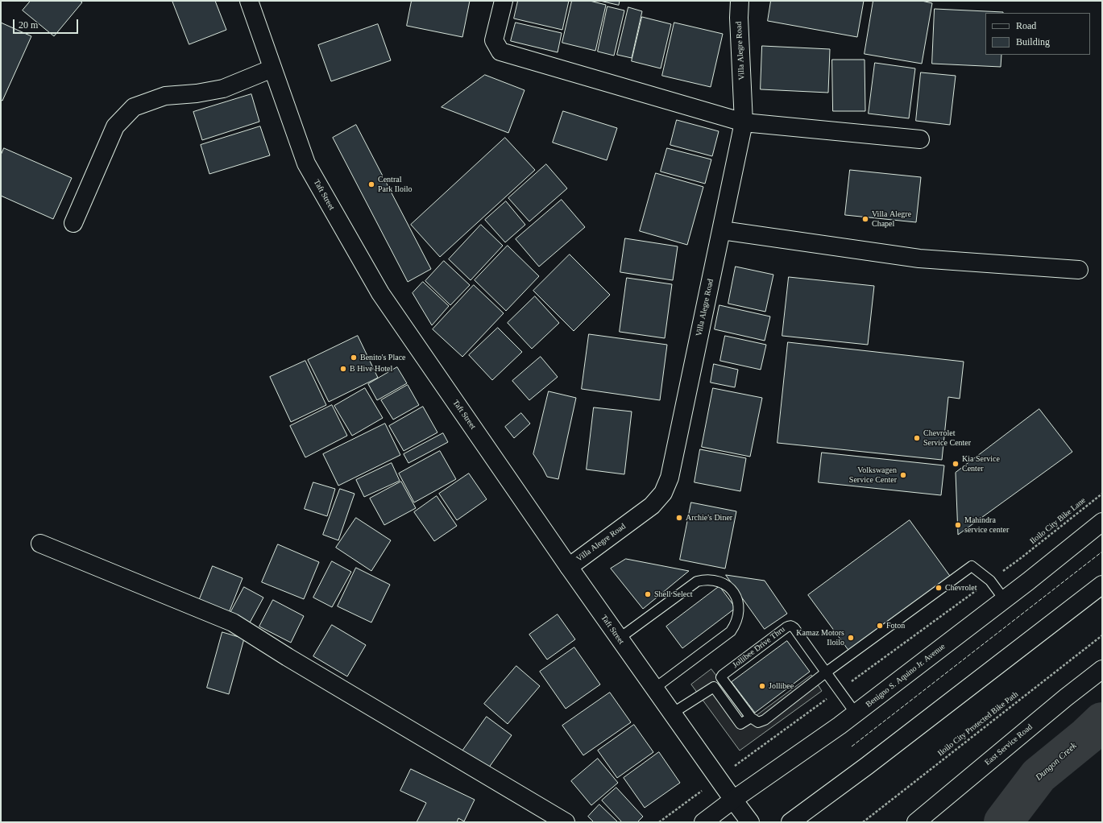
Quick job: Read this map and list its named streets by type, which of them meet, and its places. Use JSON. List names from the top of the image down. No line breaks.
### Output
{"streets":{"main road":["Villa Alegre Road","Taft Street","Benigno S. Aquino Jr. Avenue","East Service Road"],"lane":["Jollibee Drive Thru"],"path":["Iloilo City Bike Lane","Iloilo City Protected Bike Path"]},"crossings":[["Villa Alegre Road","Taft Street"],["Taft Street","Benigno S. Aquino Jr. Avenue"]],"water":["Dungon Creek"],"places":["Central Park Iloilo","Villa Alegre Chapel","Benito's Place","B Hive Hotel","Chevrolet Service Center","Kia Service Center","Volkswagen Service Center","Archie's Diner","Mahindra service center","Chevrolet","Shell Select","Foton","Kamaz Motors Iloilo","Jollibee"],"legend":["Road","Building"],"scale_bar":"20 m"}
